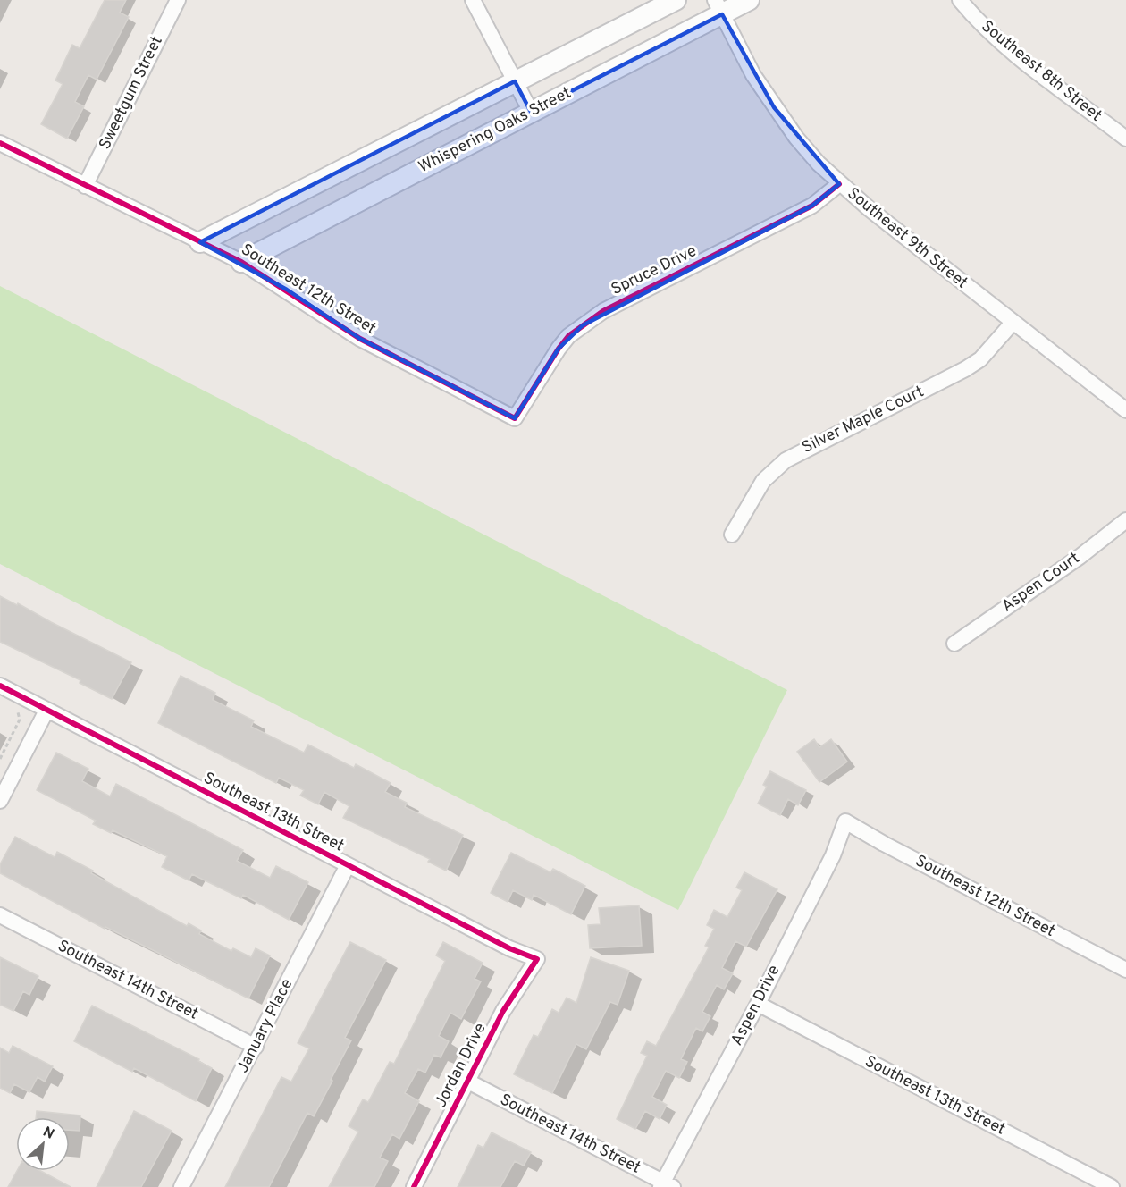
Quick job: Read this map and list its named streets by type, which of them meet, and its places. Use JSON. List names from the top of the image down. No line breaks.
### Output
{"streets":{"street":["Southeast 8th Street","Sweetgum Street","Whispering Oaks Street","Southeast 9th Street","Spruce Drive","Southeast 12th Street","Silver Maple Court","Aspen Court","Southeast 13th Street","Southeast 14th Street","Aspen Drive","January Place","Jordan Drive"]},"crossings":[["Sweetgum Street","Southeast 12th Street"],["Whispering Oaks Street","Southeast 9th Street"],["Whispering Oaks Street","Southeast 12th Street"],["Southeast 9th Street","Spruce Drive"],["Southeast 9th Street","Silver Maple Court"],["Spruce Drive","Southeast 12th Street"],["Southeast 12th Street","Aspen Drive"],["Southeast 13th Street","Aspen Drive"],["Southeast 13th Street","January Place"],["Southeast 13th Street","Jordan Drive"],["Southeast 14th Street","Aspen Drive"],["Southeast 14th Street","January Place"],["Southeast 14th Street","Jordan Drive"]],"north":"top right"}
